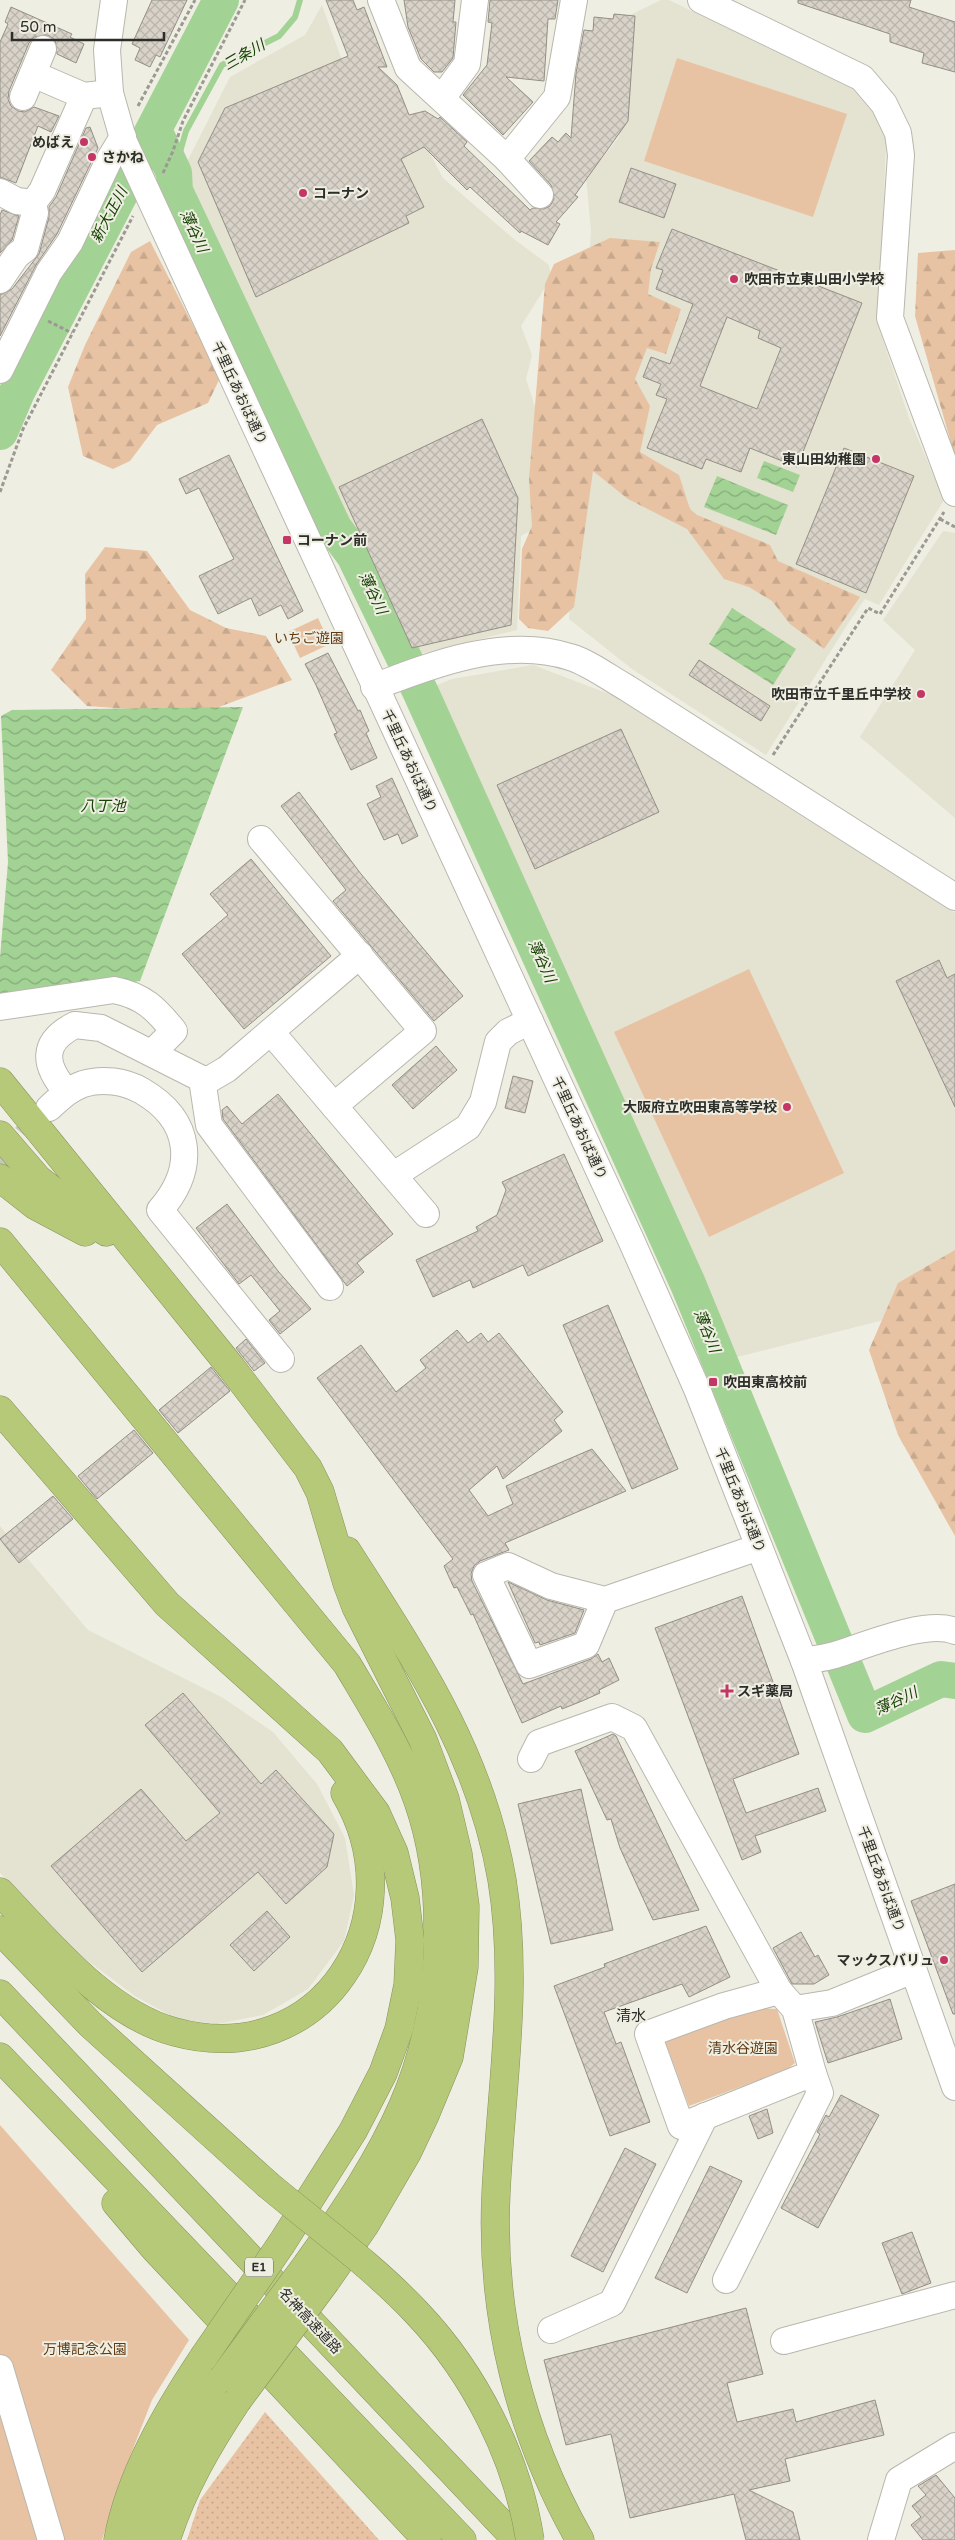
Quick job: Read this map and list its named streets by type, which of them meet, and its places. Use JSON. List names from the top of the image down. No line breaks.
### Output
{"streets":{"highway":["E1","名神高速道路"],"street":["千里丘あおば通り"]},"districts":["清水"],"water":["三条川","新大正川","薄谷川","八丁池"],"parks":["いちご遊園","清水谷遊園","万博記念公園"],"places":{"other":["めばえ","さかね","コーナン","吹田市立東山田小学校","東山田幼稚園","吹田市立千里丘中学校","大阪府立吹田東高等学校","マックスバリュ"],"transit":["コーナン前","吹田東高校前"],"health":["スギ薬局"]},"scale_bar":"50 m"}
